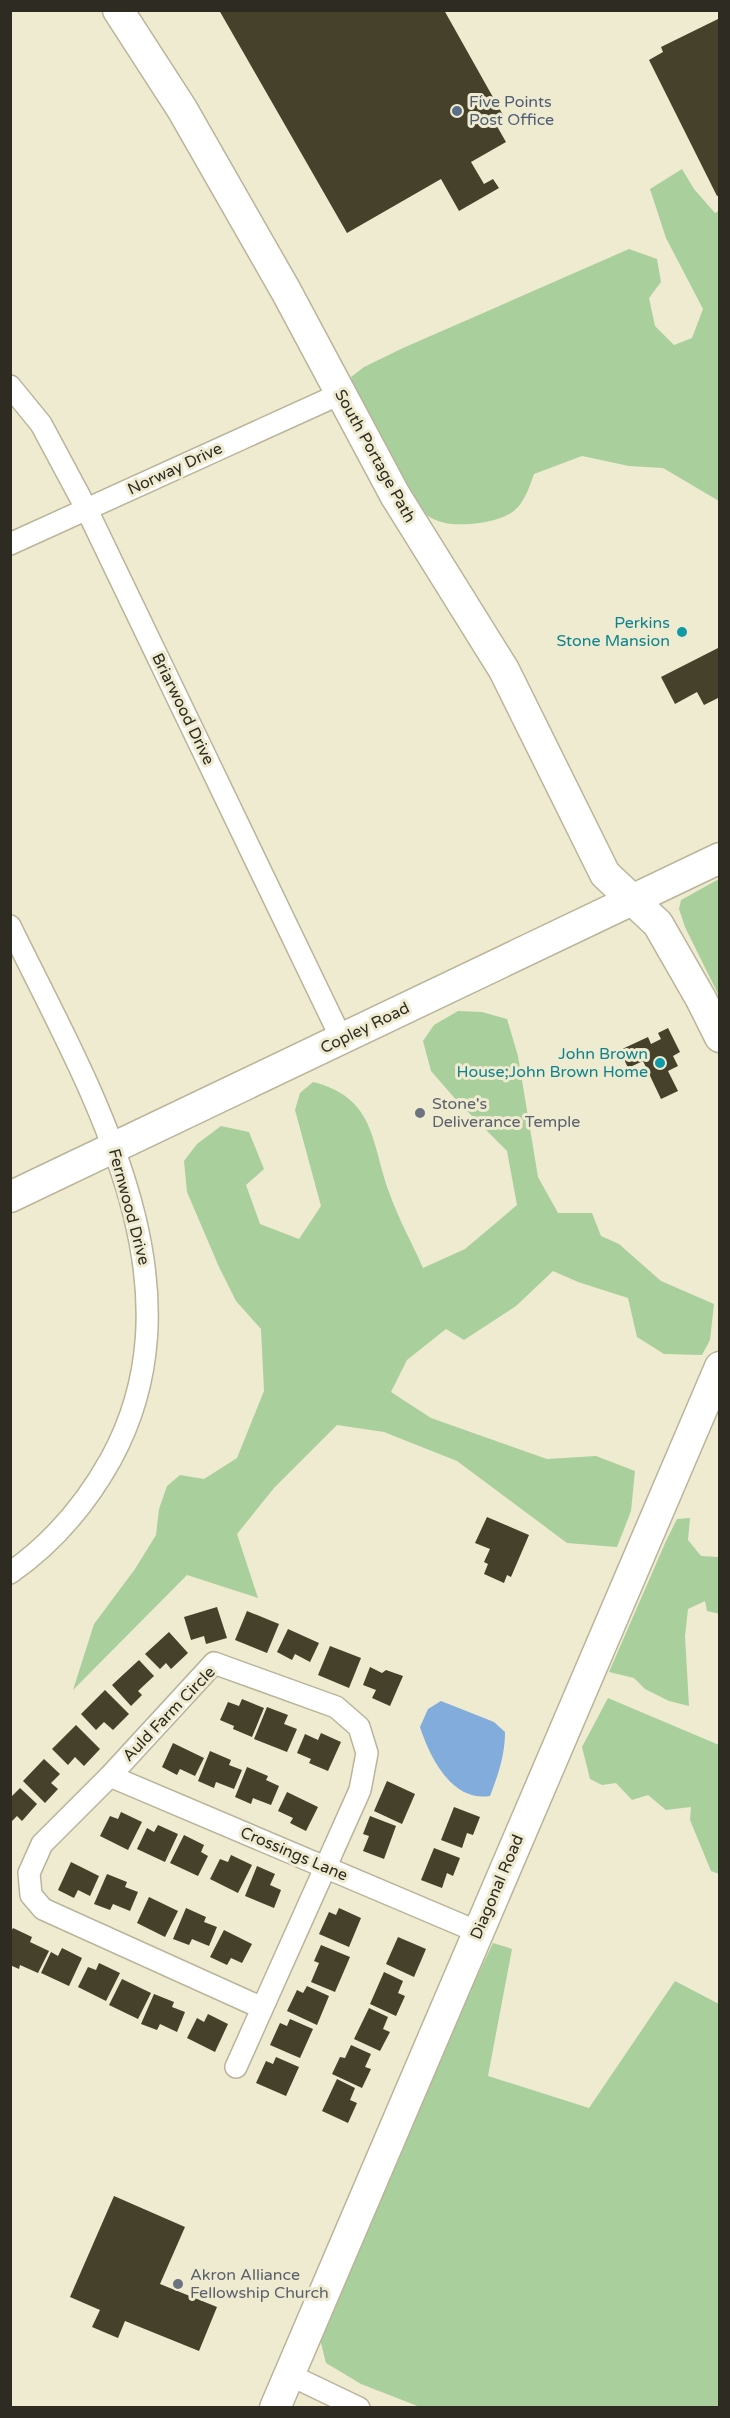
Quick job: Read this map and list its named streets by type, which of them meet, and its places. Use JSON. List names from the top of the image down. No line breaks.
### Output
{"streets":{"street":["South Portage Path","Norway Drive","Briarwood Drive","Copley Road","Fernwood Drive","Auld Farm Circle","Crossings Lane","Diagonal Road"]},"crossings":[["South Portage Path","Norway Drive"],["South Portage Path","Copley Road"],["Norway Drive","Briarwood Drive"],["Briarwood Drive","Copley Road"],["Copley Road","Fernwood Drive"],["Auld Farm Circle","Crossings Lane"],["Crossings Lane","Diagonal Road"]],"places":["Five Points Post Office","Perkins Stone Mansion","John Brown House;John Brown Home","Stone's Deliverance Temple","Akron Alliance Fellowship Church"]}
